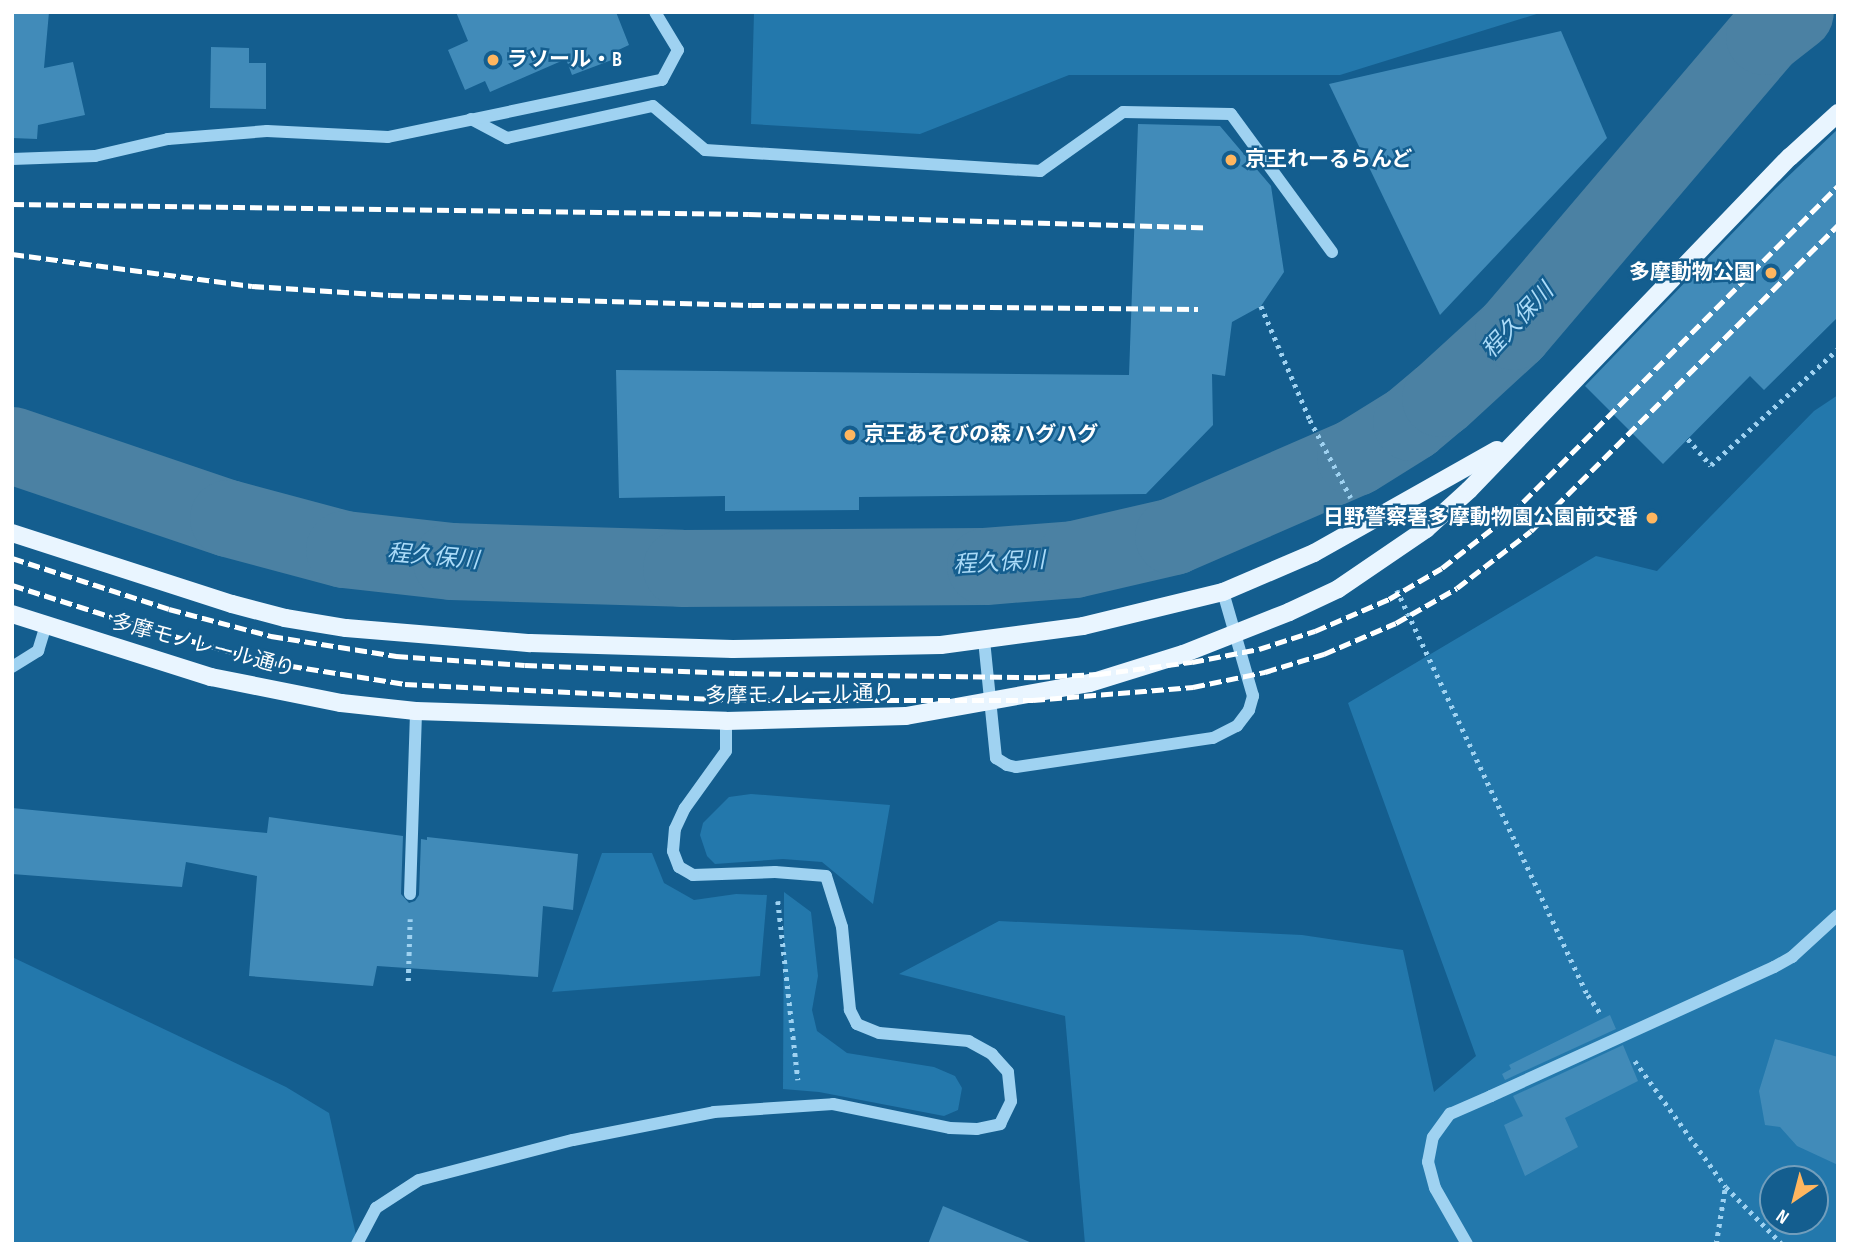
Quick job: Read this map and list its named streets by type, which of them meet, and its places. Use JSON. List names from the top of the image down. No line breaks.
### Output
{"streets":{"main road":["多摩モノレール通り"]},"water":["程久保川"],"places":["ラソール・B","京王れーるらんど","多摩動物公園","京王あそびの森 ハグハグ","日野警察署多摩動物園公園前交番"],"north":"bottom left"}
